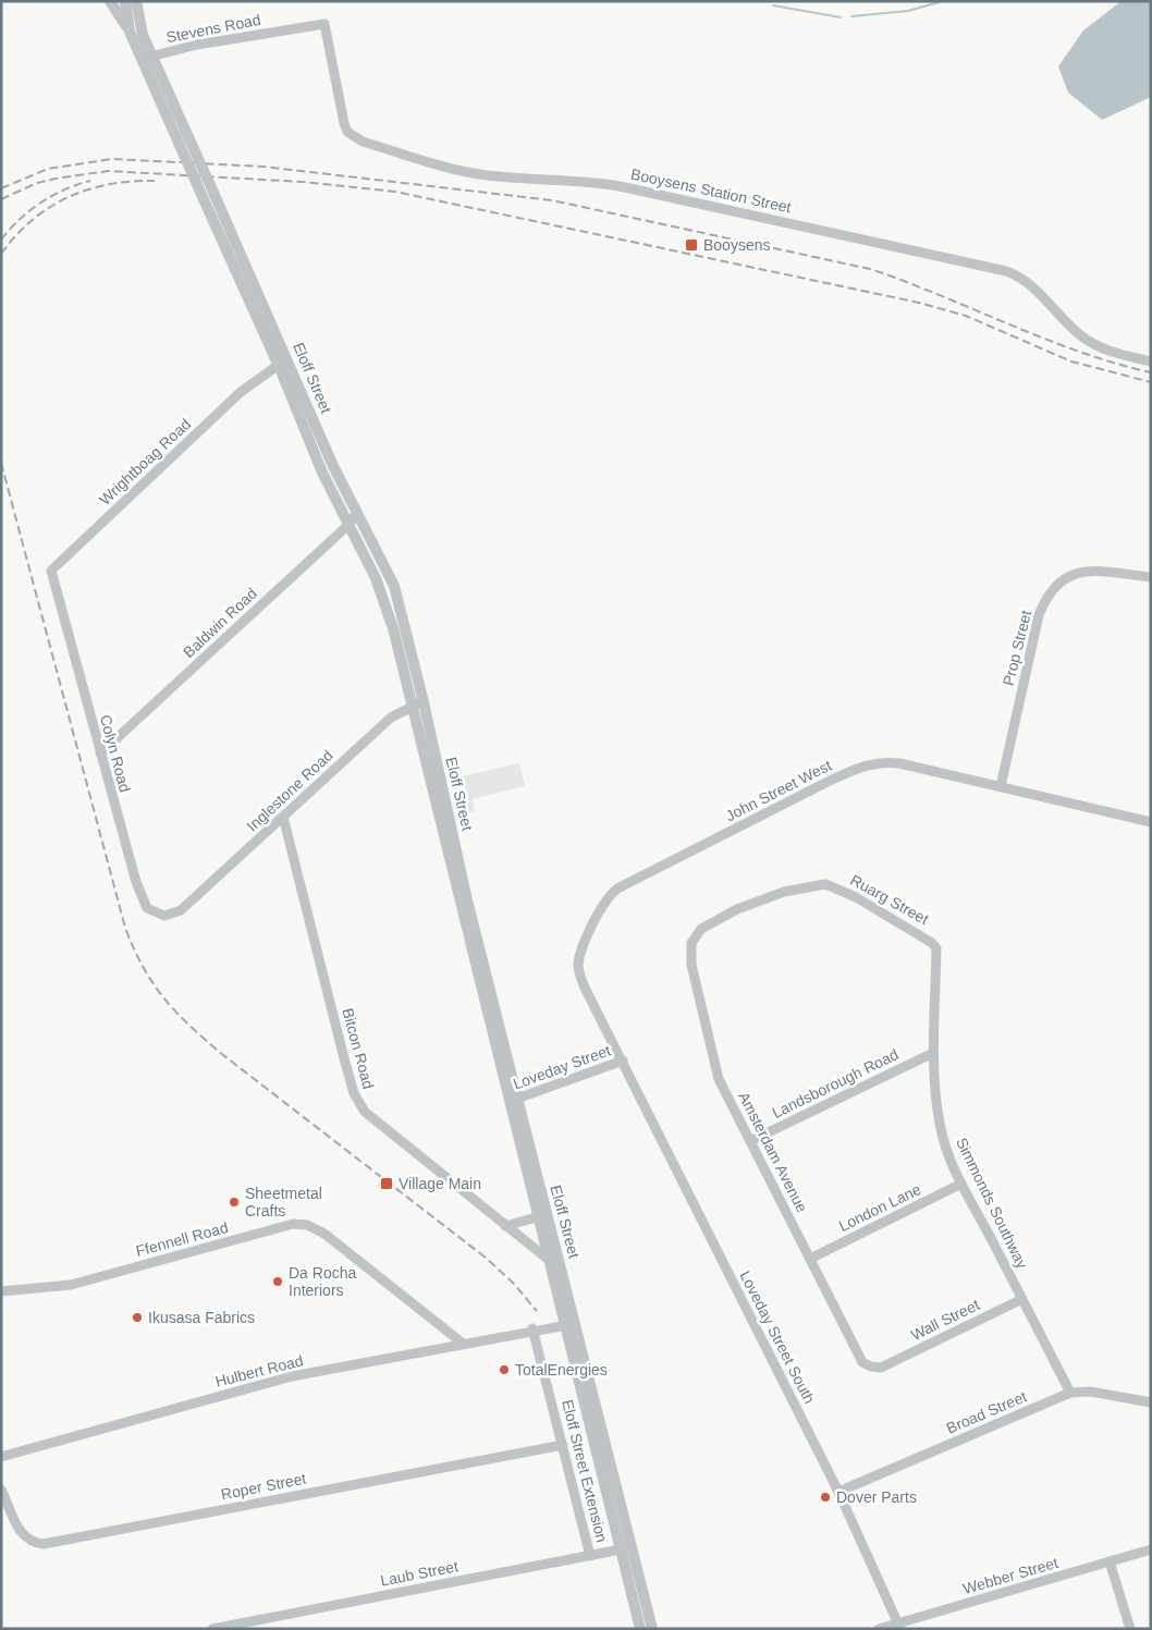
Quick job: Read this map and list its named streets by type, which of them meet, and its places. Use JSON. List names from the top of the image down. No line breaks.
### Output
{"streets":{"street":["Stevens Road","Booysens Station Street","Eloff Street","Wrightboag Road","Baldwin Road","Prop Street","Colyn Road","Inglestone Road","John Street West","Ruarg Street","Bitcon Road","Loveday Street","Landsborough Road","Amsterdam Avenue","Simmonds Southway","London Lane","Ffennell Road","Wall Street","Loveday Street South","Hulbert Road","Broad Street","Eloff Street Extension","Roper Street","Laub Street","Webber Street"]},"crossings":[["Stevens Road","Booysens Station Street"],["Stevens Road","Eloff Street"],["Eloff Street","Wrightboag Road"],["Eloff Street","Baldwin Road"],["Eloff Street","Inglestone Road"],["Eloff Street","Bitcon Road"],["Eloff Street","Loveday Street"],["Eloff Street","Hulbert Road"],["Eloff Street","Laub Street"],["Wrightboag Road","Colyn Road"],["Baldwin Road","Colyn Road"],["Prop Street","John Street West"],["Colyn Road","Inglestone Road"],["Inglestone Road","Bitcon Road"],["John Street West","Loveday Street"],["John Street West","Loveday Street South"],["Ruarg Street","Amsterdam Avenue"],["Ruarg Street","Simmonds Southway"],["Loveday Street","Loveday Street South"],["Landsborough Road","Amsterdam Avenue"],["Landsborough Road","Simmonds Southway"],["Amsterdam Avenue","London Lane"],["Amsterdam Avenue","Wall Street"],["Simmonds Southway","London Lane"],["Simmonds Southway","Wall Street"],["Simmonds Southway","Broad Street"],["Ffennell Road","Hulbert Road"],["Loveday Street South","Broad Street"],["Loveday Street South","Webber Street"],["Hulbert Road","Eloff Street Extension"],["Eloff Street Extension","Roper Street"],["Eloff Street Extension","Laub Street"]],"places":{"transit":["Booysens","Village Main"],"other":["Sheetmetal Crafts","Da Rocha Interiors","Ikusasa Fabrics","TotalEnergies","Dover Parts"]}}
